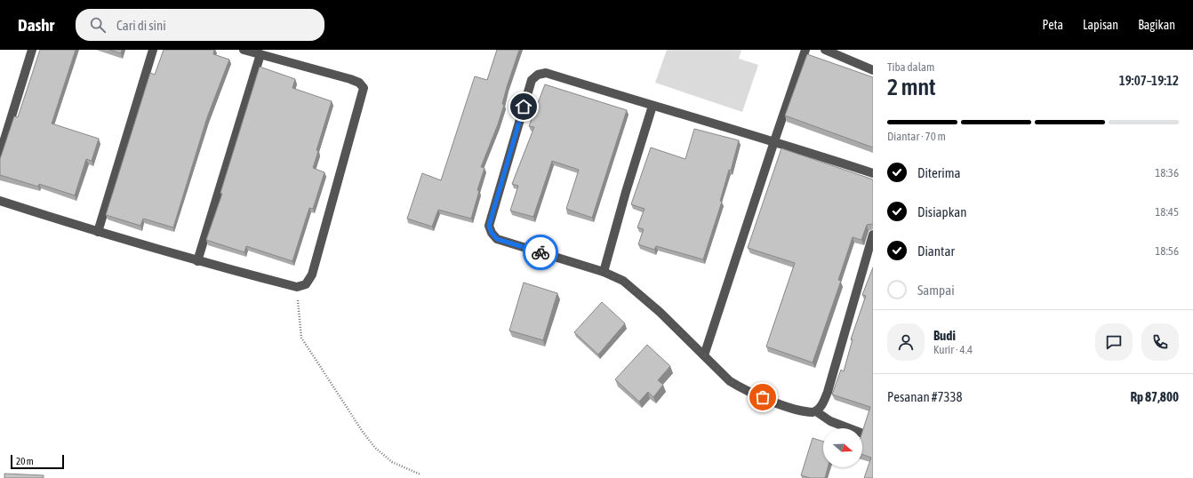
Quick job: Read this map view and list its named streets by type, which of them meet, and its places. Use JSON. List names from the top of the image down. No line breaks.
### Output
{"scale_bar":"20 m","north":"right","page":{"header":"Dashr","search":"Cari di sini","nav":["Peta","Lapisan","Bagikan"],"heading":["2 mnt","Tiba dalam","19:07–19:12"],"panel":["Budi","Kurir · 4.4","Pesanan #7338","Rp 87,800"],"bar":"Diantar · 70 m","list":[["Diterima","18:36"],["Disiapkan","18:45"],["Diantar","18:56"],"Sampai"],"scale":"20 m"}}
